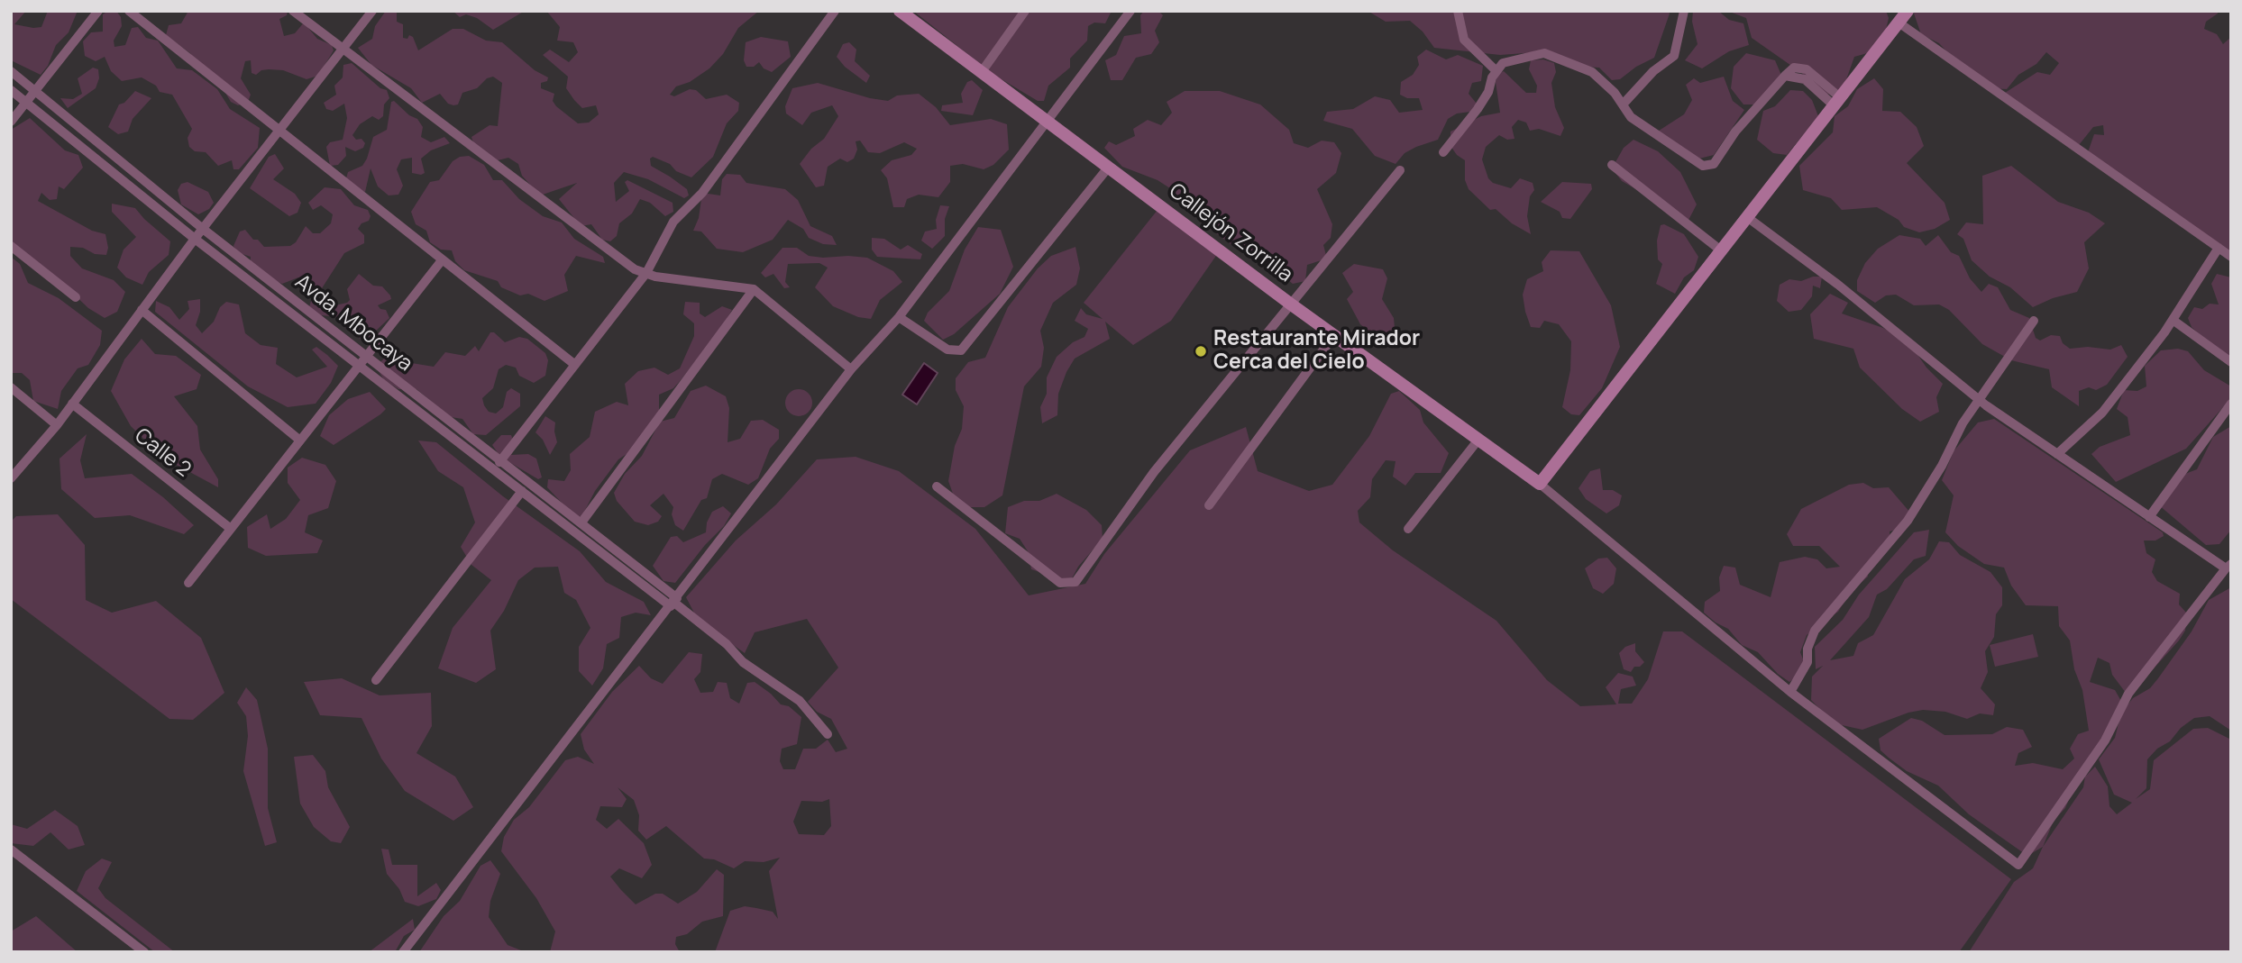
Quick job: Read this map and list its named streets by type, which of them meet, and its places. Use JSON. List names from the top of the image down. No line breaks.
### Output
{"streets":{"street":["Callejón Zorrilla","Avda. Mbocaya","Calle 2"]},"places":["Restaurante Mirador Cerca del Cielo"]}
